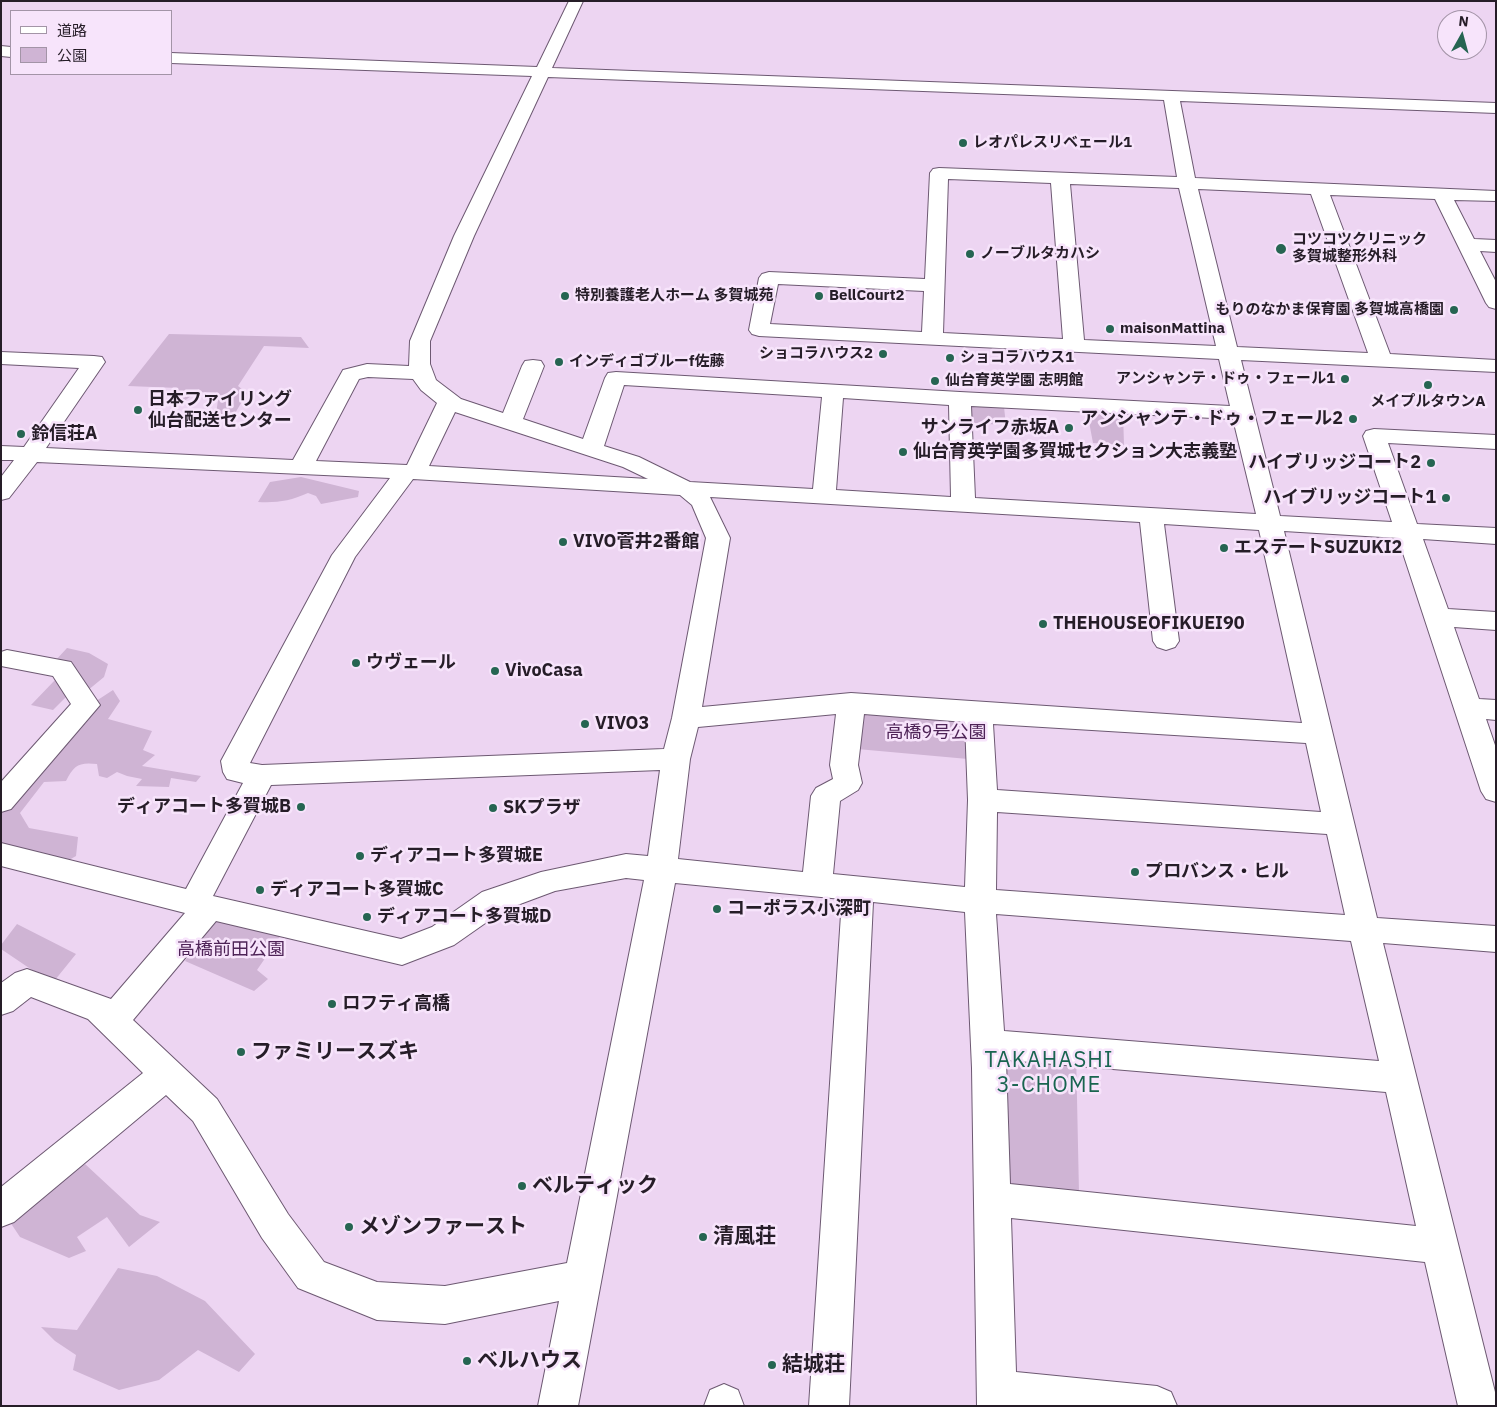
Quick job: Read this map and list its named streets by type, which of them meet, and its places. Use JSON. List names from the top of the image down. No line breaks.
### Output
{"districts":["TAKAHASHI 3-CHOME"],"parks":["高橋9号公園","高橋前田公園"],"places":["レオパレスリベェール1","コツコツクリニック 多賀城整形外科","ノーブルタカハシ","特別養護老人ホーム 多賀城苑","BellCourt2","もりのなかま保育園 多賀城高橋園","maisonMattina","ショコラハウス2","ショコラハウス1","インディゴブルーf佐藤","アンシャンテ・ドゥ・フェール1","仙台育英学園 志明館","メイプルタウンA","日本ファイリング 仙台配送センター","アンシャンテ・ドゥ・フェール2","サンライフ赤坂A","鈴信荘A","仙台育英学園多賀城セクション大志義塾","ハイブリッジコート2","ハイブリッジコート1","VIVO菅井2番館","エステートSUZUKI2","THEHOUSEOFIKUEI90","ウヴェール","VivoCasa","VIVO3","ディアコート多賀城B","SKプラザ","ディアコート多賀城E","プロバンス・ヒル","ディアコート多賀城C","コーポラス小深町","ディアコート多賀城D","ロフティ高橋","ファミリースズキ","ベルティック","メゾンファースト","清風荘","ベルハウス","結城荘"],"legend":["道路","公園"],"north":"top"}
